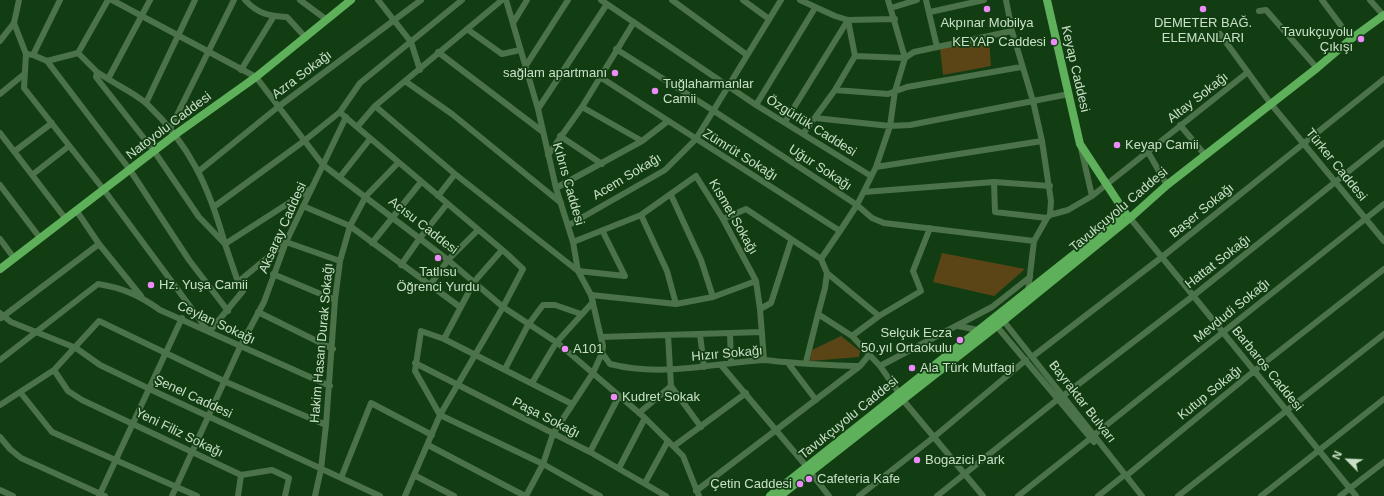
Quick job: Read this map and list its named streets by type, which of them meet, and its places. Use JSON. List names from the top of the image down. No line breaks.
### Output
{"streets":{"main road":["Keyap Caddesi","Natoyolu Caddesi","Tavukçuyolu Caddesi"],"street":["Azra Sokağı","Altay Sokağı","Özgürlük Caddesi","Zümrüt Sokağı","Türker Caddesi","Uğur Sokağı","Acem Sokağı","Kıbrıs Caddesi","Başer Sokağı","Kısmet Sokağı","Acısu Caddesi","Aksaray Caddesi","Hattat Sokağı","Mevdudi Sokağı","Ceylan Sokağı","Hakim Hasan Durak Sokağı","Hızır Sokağı","Barbaros Caddesi","Kutup Sokağı","Şenel Caddesi","Bayraktar Bulvarı","Paşa Sokağı","Yeni Filiz Sokağı"]},"crossings":[["Keyap Caddesi","Altay Sokağı"],["Keyap Caddesi","Tavukçuyolu Caddesi"],["Keyap Caddesi","Barbaros Caddesi"],["Azra Sokağı","Acısu Caddesi"],["Altay Sokağı","Türker Caddesi"],["Natoyolu Caddesi","Acısu Caddesi"],["Özgürlük Caddesi","Acem Sokağı"],["Zümrüt Sokağı","Acem Sokağı"],["Türker Caddesi","Tavukçuyolu Caddesi"],["Türker Caddesi","Başer Sokağı"],["Türker Caddesi","Hattat Sokağı"],["Türker Caddesi","Mevdudi Sokağı"],["Uğur Sokağı","Acem Sokağı"],["Acem Sokağı","Kıbrıs Caddesi"],["Kıbrıs Caddesi","Kısmet Sokağı"],["Kıbrıs Caddesi","Acısu Caddesi"],["Kıbrıs Caddesi","Hızır Sokağı"],["Kıbrıs Caddesi","Paşa Sokağı"],["Tavukçuyolu Caddesi","Barbaros Caddesi"],["Tavukçuyolu Caddesi","Bayraktar Bulvarı"],["Başer Sokağı","Barbaros Caddesi"],["Başer Sokağı","Bayraktar Bulvarı"],["Kısmet Sokağı","Hızır Sokağı"],["Acısu Caddesi","Aksaray Caddesi"],["Acısu Caddesi","Hakim Hasan Durak Sokağı"],["Aksaray Caddesi","Ceylan Sokağı"],["Aksaray Caddesi","Şenel Caddesi"],["Aksaray Caddesi","Yeni Filiz Sokağı"],["Hattat Sokağı","Barbaros Caddesi"],["Hattat Sokağı","Bayraktar Bulvarı"],["Mevdudi Sokağı","Barbaros Caddesi"],["Mevdudi Sokağı","Bayraktar Bulvarı"],["Ceylan Sokağı","Hakim Hasan Durak Sokağı"],["Ceylan Sokağı","Şenel Caddesi"],["Hakim Hasan Durak Sokağı","Şenel Caddesi"],["Barbaros Caddesi","Kutup Sokağı"],["Kutup Sokağı","Bayraktar Bulvarı"]],"places":["Akpınar Mobilya","DEMETER BAĞ. ELEMANLARI","Tavukçuyolu Çıkışı","KEYAP Caddesi","sağlam apartmanı","Tuğlaharmanlar Camii","Keyap Camii","Tatlısu Öğrenci Yurdu","Hz. Yuşa Camii","Selçuk Ecza 50.yıl Ortaokulu","A101","Ala Türk Mutfagi","Kudret Sokak","Bogazici Park","Cafeteria Kafe","Çetin Caddesi"],"north":"top left"}
